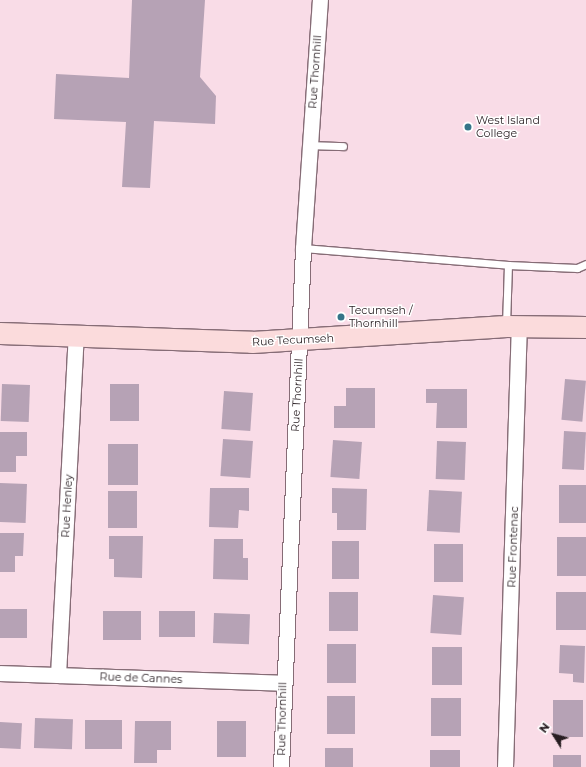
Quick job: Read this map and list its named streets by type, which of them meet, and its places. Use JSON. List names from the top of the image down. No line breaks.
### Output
{"streets":{"street":["Rue Thornhill","Rue Tecumseh","Rue Henley","Rue Frontenac","Rue de Cannes"]},"crossings":[["Rue Thornhill","Rue Tecumseh"],["Rue Thornhill","Rue de Cannes"],["Rue Tecumseh","Rue Henley"],["Rue Tecumseh","Rue Frontenac"],["Rue Henley","Rue de Cannes"]],"places":["West Island College","Tecumseh / Thornhill"],"north":"top left"}
